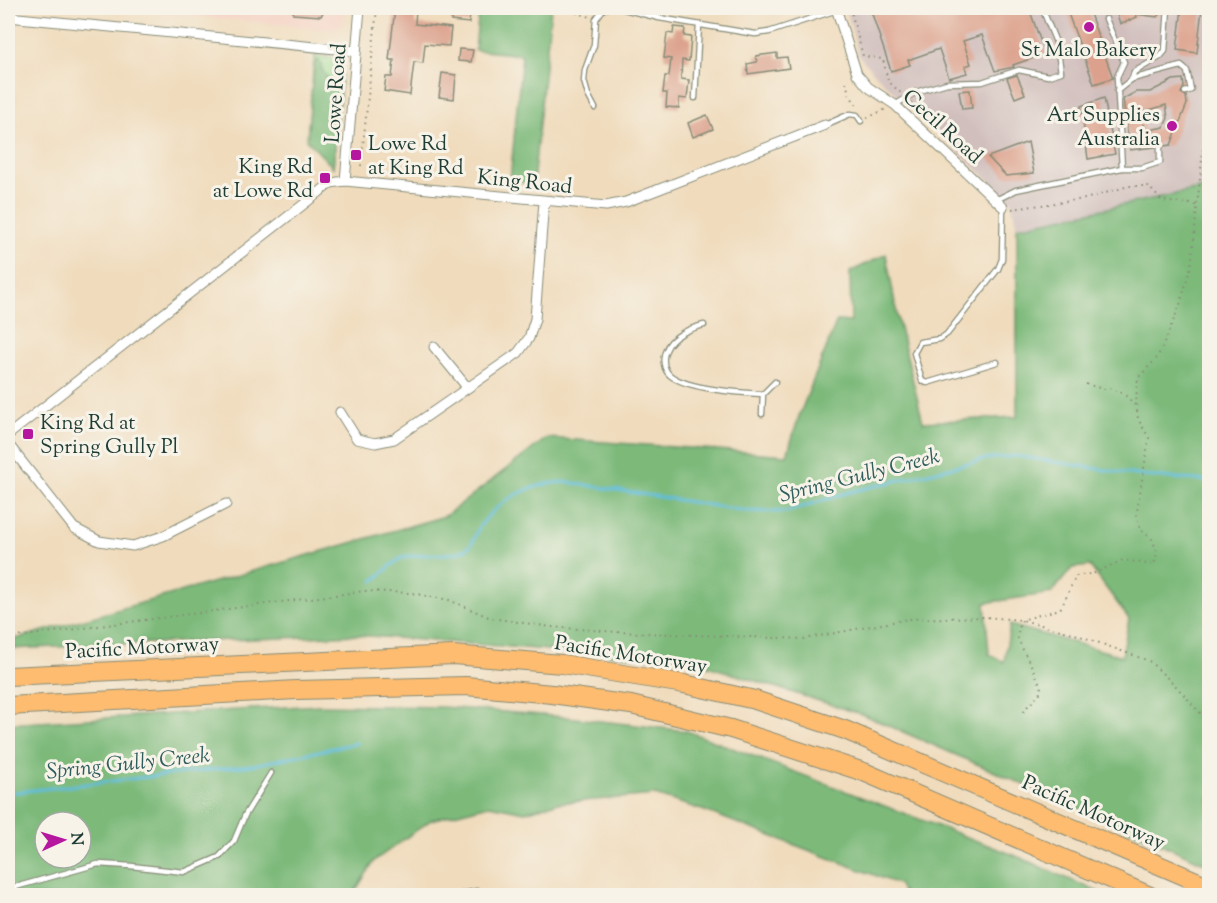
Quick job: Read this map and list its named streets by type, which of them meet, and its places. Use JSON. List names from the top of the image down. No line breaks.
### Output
{"streets":{"highway":["Pacific Motorway"],"street":["Lowe Road","Cecil Road","King Road"]},"crossings":[["Lowe Road","King Road"]],"water":["Spring Gully Creek"],"places":{"other":["St Malo Bakery","Art Supplies Australia"],"transit":["Lowe Rd at King Rd","King Rd at Lowe Rd","King Rd at Spring Gully Pl"]},"north":"right"}
